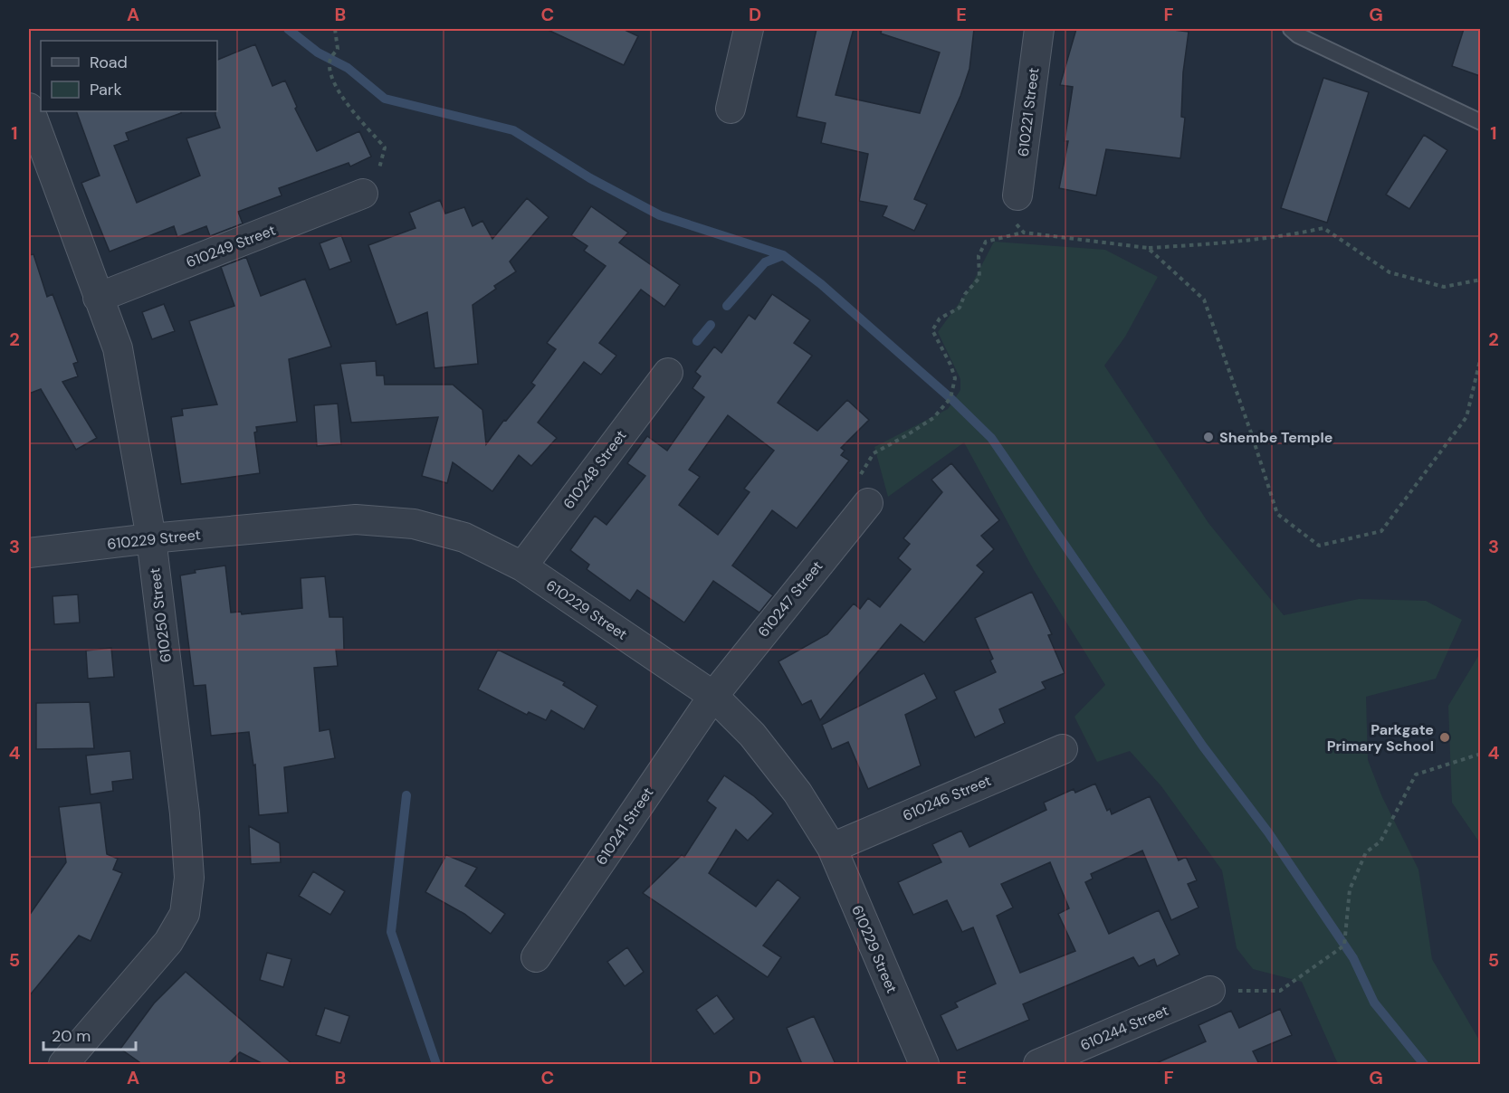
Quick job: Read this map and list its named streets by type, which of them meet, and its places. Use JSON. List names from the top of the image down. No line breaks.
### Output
{"streets":{"street":["610221 Street","610249 Street","610248 Street","610229 Street","610247 Street","610250 Street","610246 Street","610241 Street","610244 Street"]},"crossings":[["610249 Street","610250 Street"],["610248 Street","610229 Street"],["610229 Street","610247 Street"],["610229 Street","610250 Street"],["610229 Street","610246 Street"],["610229 Street","610241 Street"],["610247 Street","610241 Street"]],"places":["Shembe Temple","Parkgate Primary School"],"legend":["Road","Park"],"scale_bar":"20 m","grid":{"columns":["A","B","C","D","E","F","G"],"rows":["1","2","3","4","5"]}}
